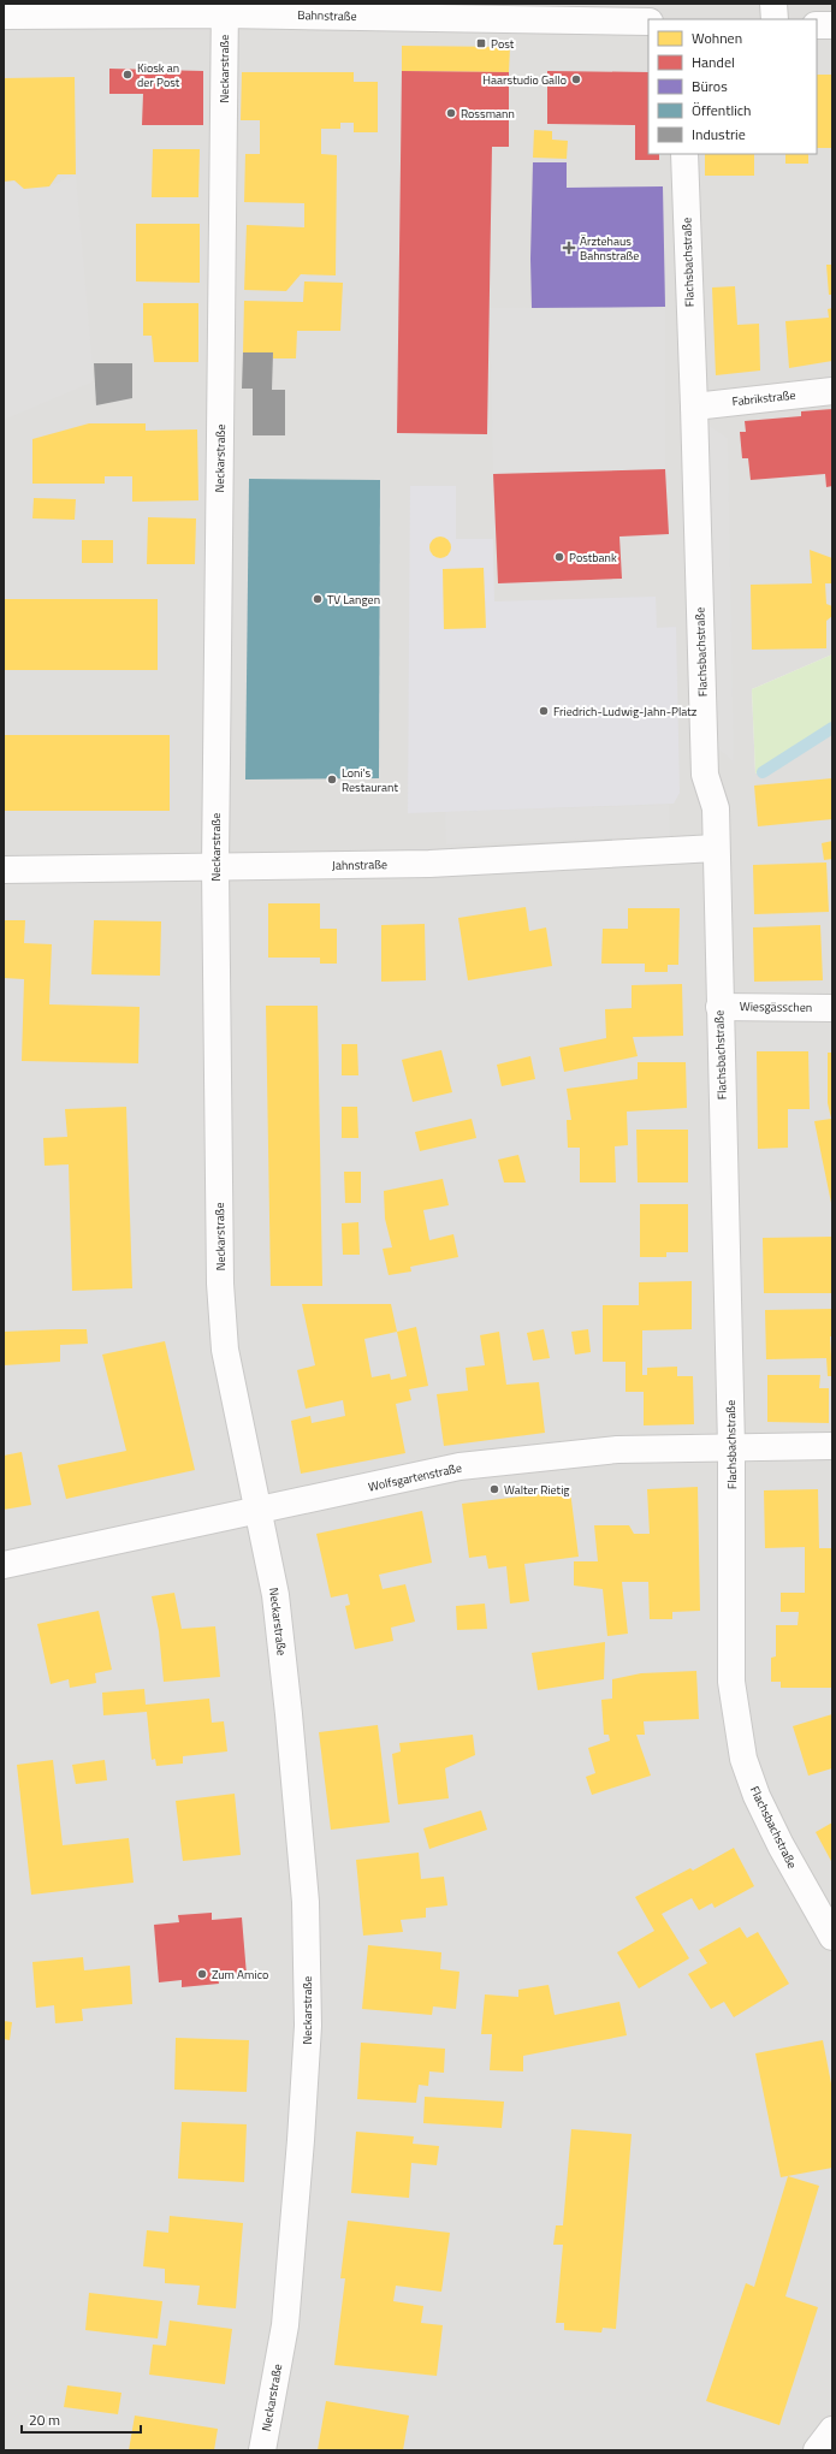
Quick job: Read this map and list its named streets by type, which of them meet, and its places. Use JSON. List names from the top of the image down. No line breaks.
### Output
{"streets":{"street":["Bahnstraße","Neckarstraße","Flachsbachstraße","Fabrikstraße","Jahnstraße","Wiesgässchen","Wolfsgartenstraße"]},"crossings":[["Bahnstraße","Neckarstraße"],["Neckarstraße","Jahnstraße"],["Neckarstraße","Wolfsgartenstraße"],["Flachsbachstraße","Fabrikstraße"],["Flachsbachstraße","Jahnstraße"],["Flachsbachstraße","Wiesgässchen"],["Flachsbachstraße","Wolfsgartenstraße"]],"places":{"transit":["Post"],"other":["Kiosk an der Post","Haarstudio Gallo","Rossmann","Postbank","TV Langen","Friedrich-Ludwig-Jahn-Platz","Loni's Restaurant","Walter Rietig","Zum Amico"],"health":["Ärztehaus Bahnstraße"]},"legend":["Wohnen","Handel","Büros","Öffentlich","Industrie"],"scale_bar":"20 m"}
